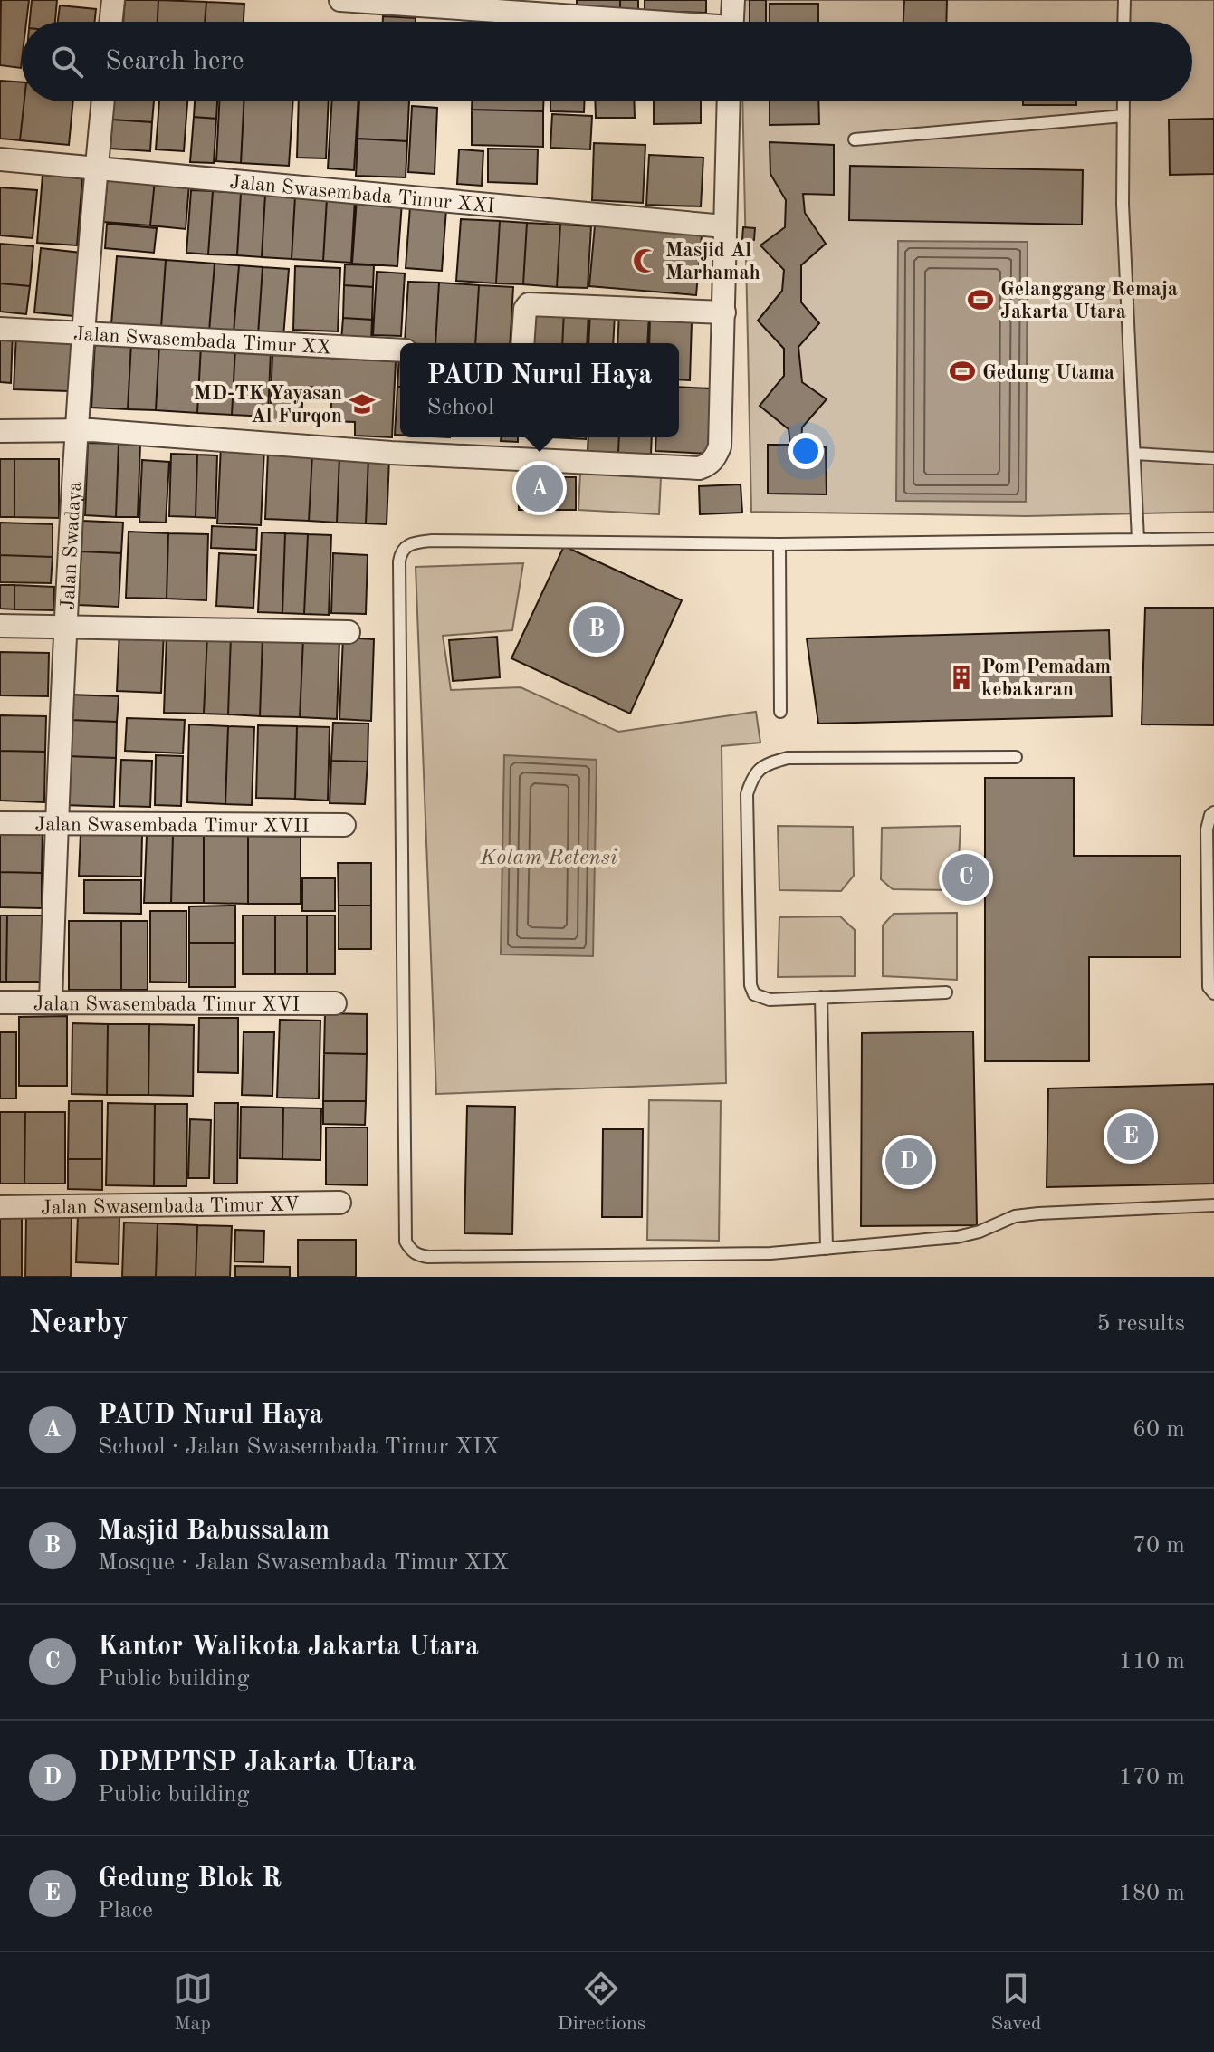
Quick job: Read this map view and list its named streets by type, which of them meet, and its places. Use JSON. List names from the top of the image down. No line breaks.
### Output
{"streets":{"street":["Jalan Swasembada Timur XXI","Jalan Swasembada Timur XX","Jalan Swadaya","Jalan Swasembada Timur XVII","Jalan Swasembada Timur XVI","Jalan Swasembada Timur XV"]},"crossings":[["Jalan Swasembada Timur XXI","Jalan Swadaya"],["Jalan Swasembada Timur XX","Jalan Swadaya"],["Jalan Swadaya","Jalan Swasembada Timur XVII"],["Jalan Swadaya","Jalan Swasembada Timur XVI"]],"water":["Kolam Retensi"],"places":{"mosque":["Masjid Al Marhamah"],"sports":["Gelanggang Remaja Jakarta Utara","Gedung Utama"],"school or university":["MD-TK Yayasan Al Furqon"],"building":["Pom Pemadam kebakaran"]},"page":{"search":"Search here","popup":["PAUD Nurul Haya","School"],"pins":["A","B","C","E","D"],"heading":["Nearby","5 results"],"list":[{"mark":"A","name":"PAUD Nurul Haya","note":"School · Jalan Swasembada Timur XIX","value":"60 m"},{"mark":"B","name":"Masjid Babussalam","note":"Mosque · Jalan Swasembada Timur XIX","value":"70 m"},{"mark":"C","name":"Kantor Walikota Jakarta Utara","note":"Public building","value":"110 m"},{"mark":"D","name":"DPMPTSP Jakarta Utara","note":"Public building","value":"170 m"},{"mark":"E","name":"Gedung Blok R","note":"Place","value":"180 m"}],"nav":["Map","Directions","Saved"]}}
